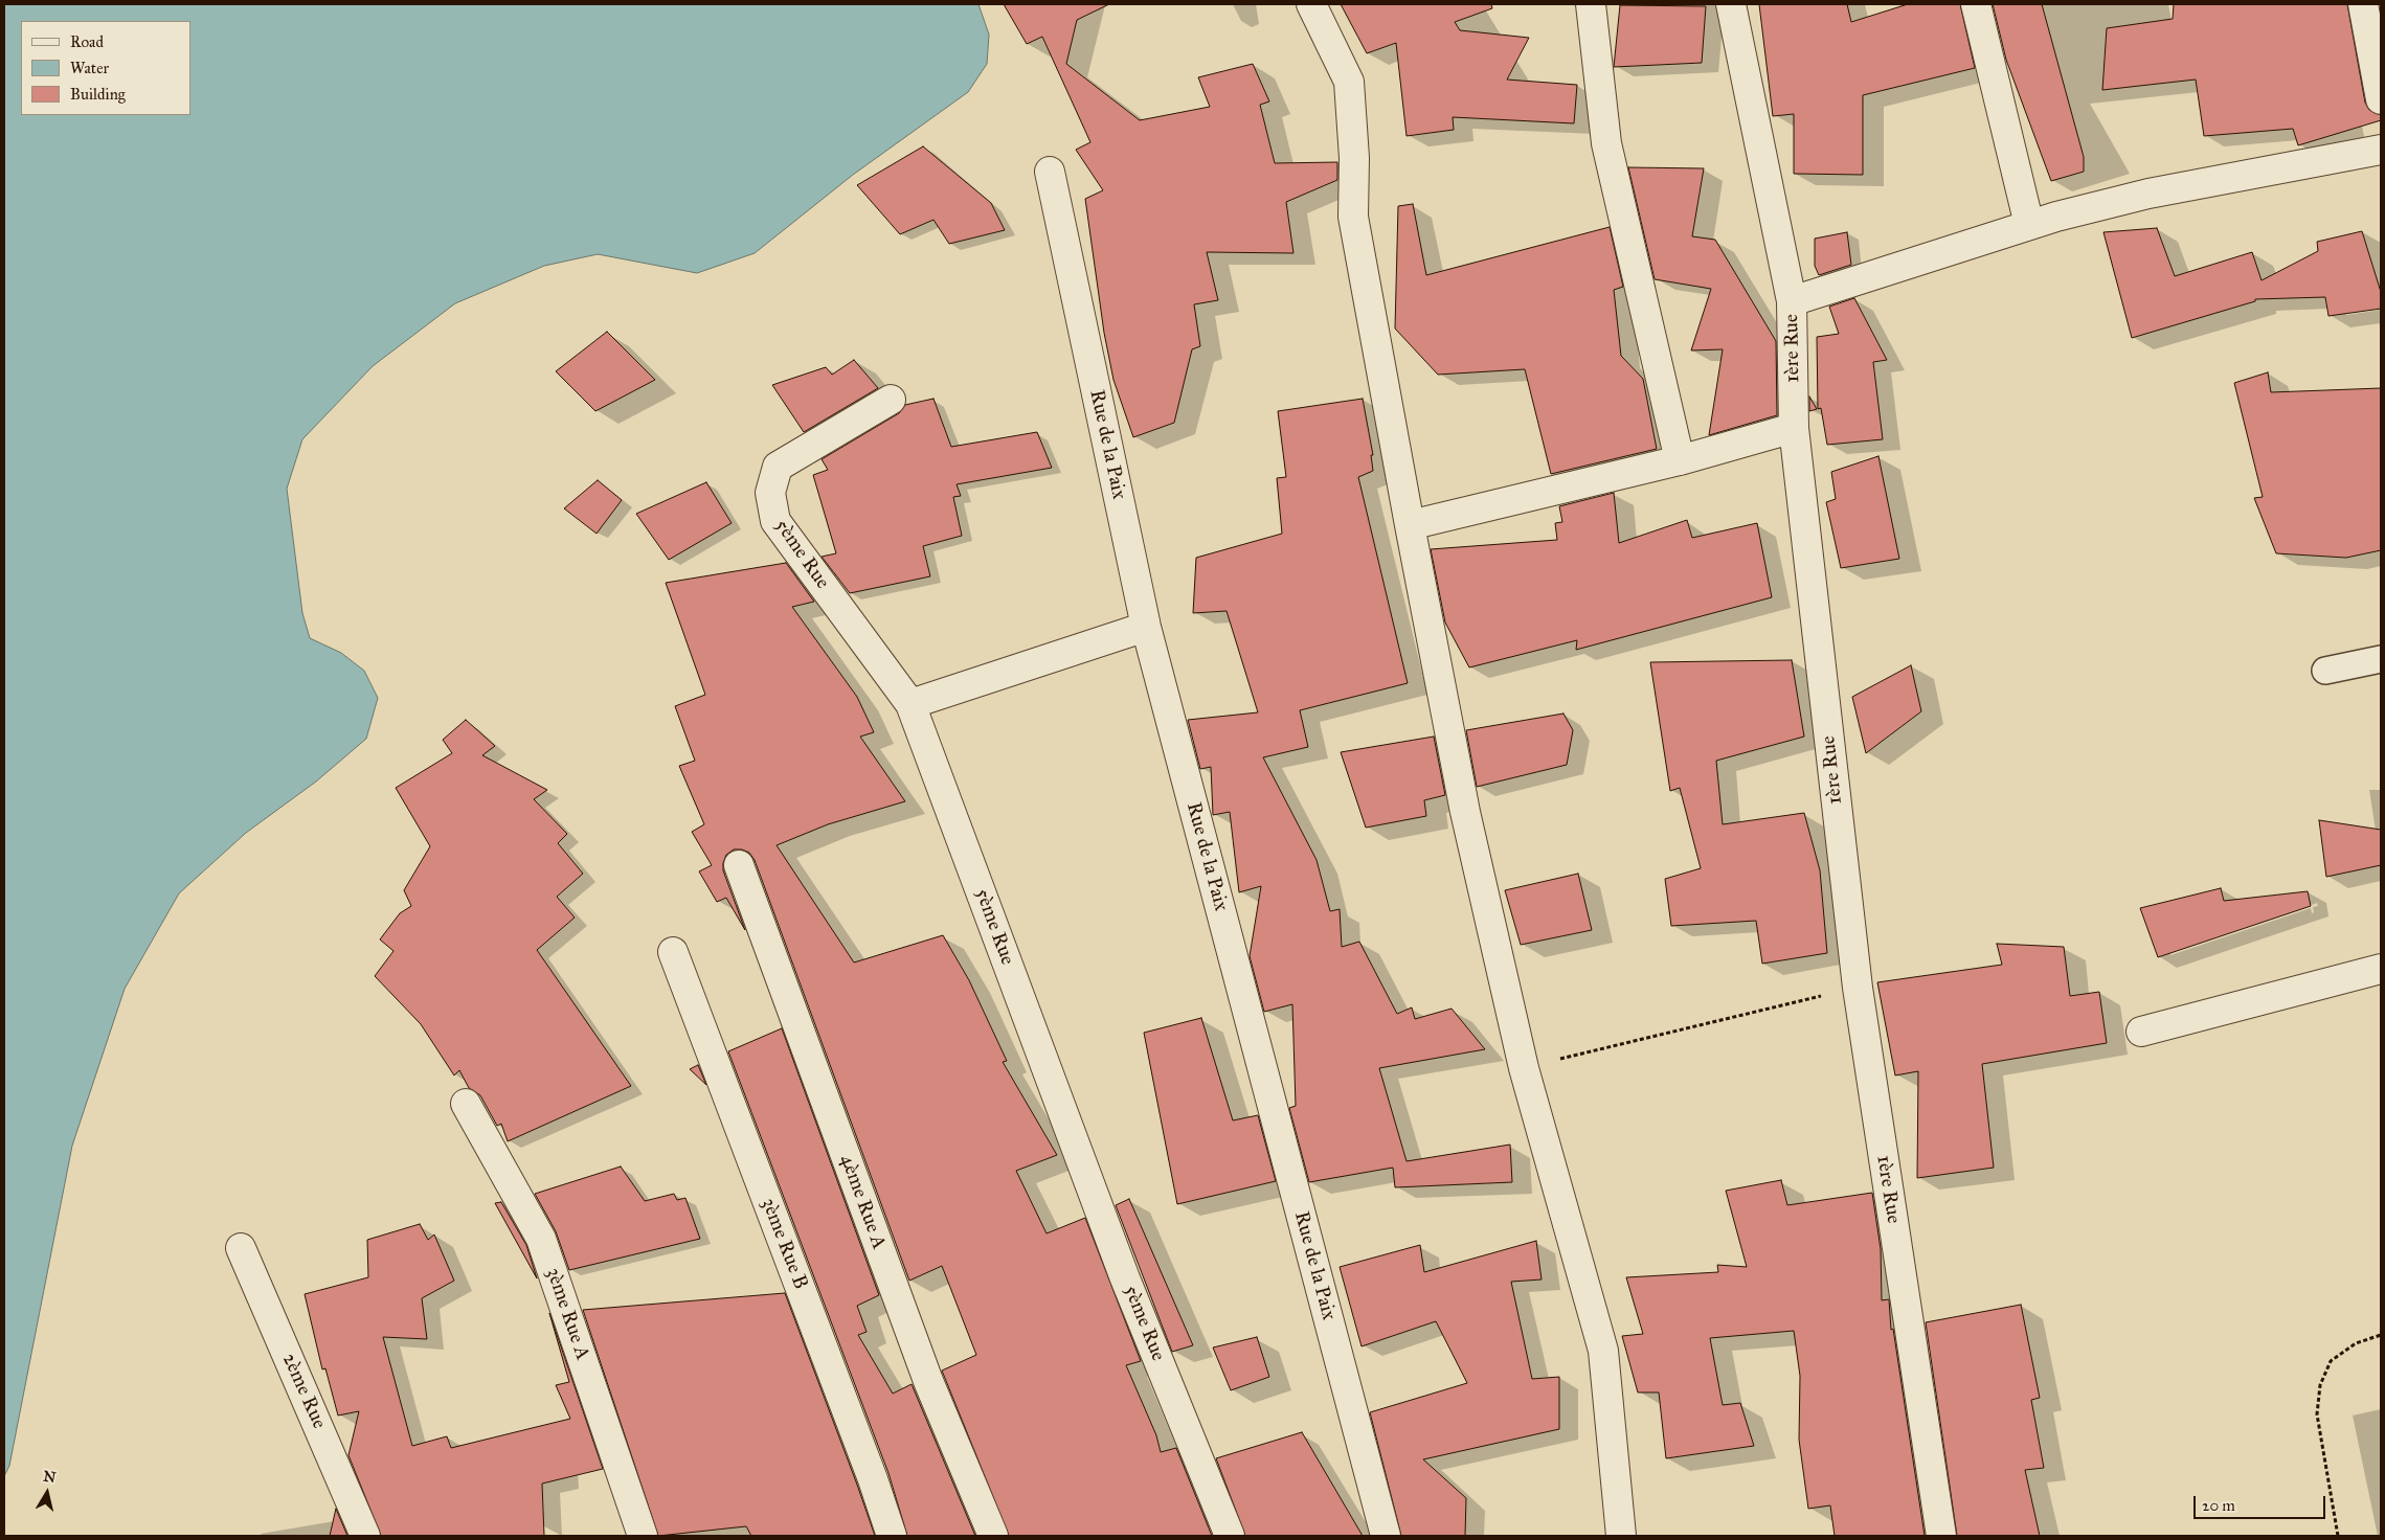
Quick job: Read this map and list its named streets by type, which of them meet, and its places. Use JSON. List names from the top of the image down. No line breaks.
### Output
{"streets":{"street":["1ère Rue","Rue de la Paix","5ème Rue","4ème Rue A","3ème Rue B","3ème Rue A","2ème Rue"]},"legend":["Road","Water","Building"],"scale_bar":"20 m","north":"top"}
